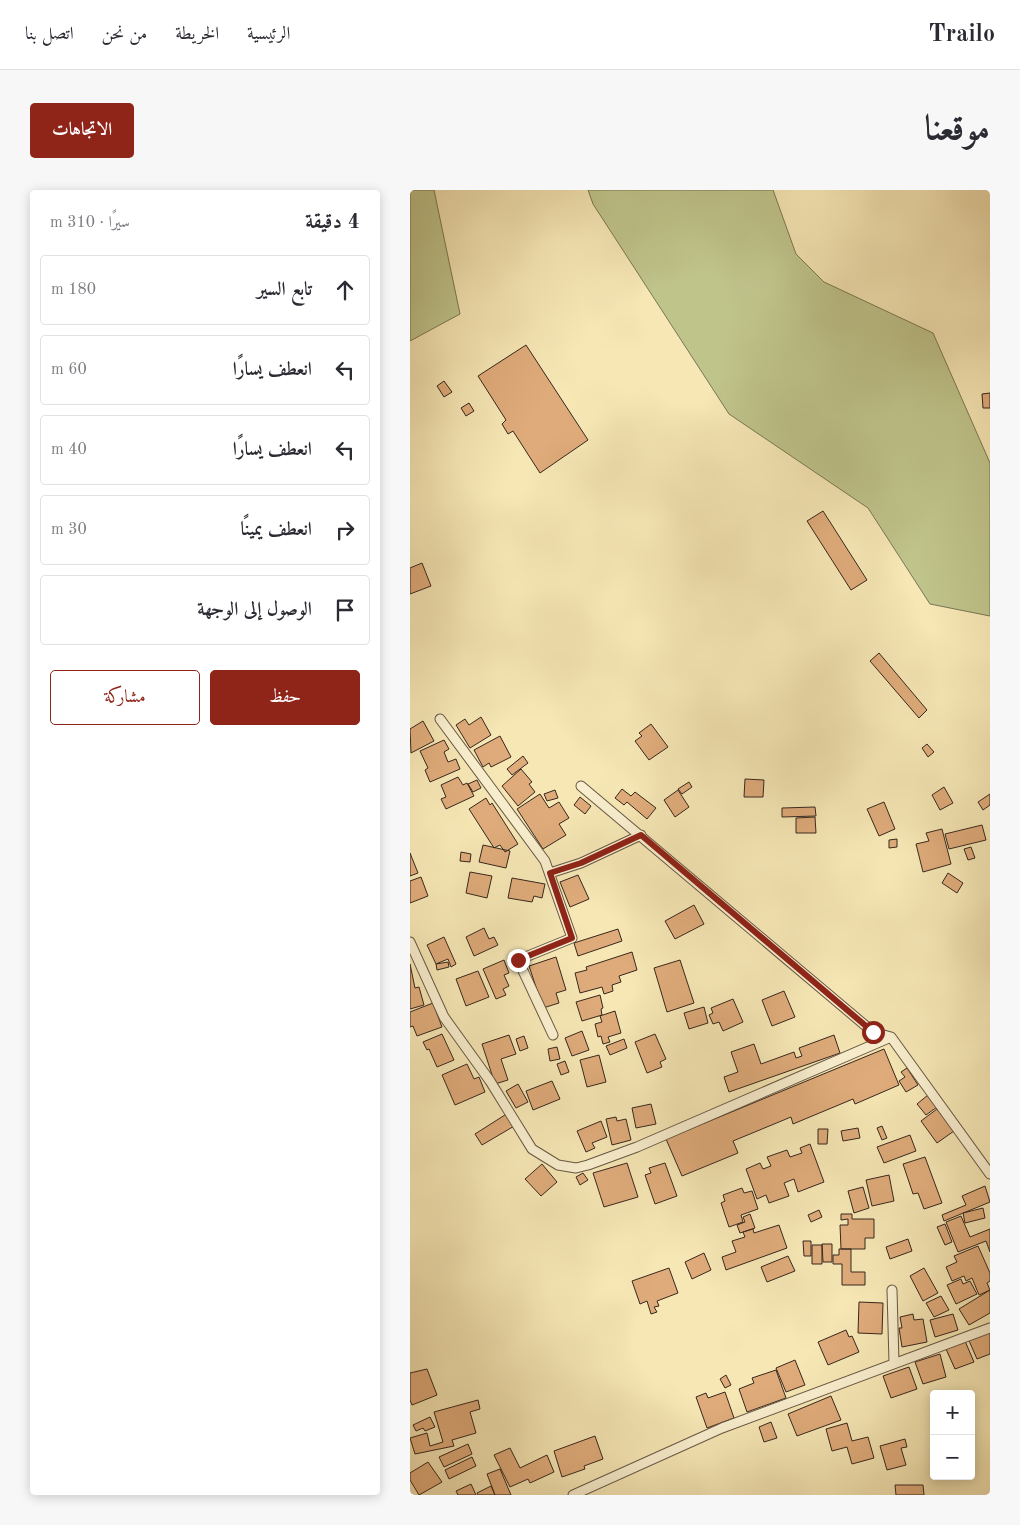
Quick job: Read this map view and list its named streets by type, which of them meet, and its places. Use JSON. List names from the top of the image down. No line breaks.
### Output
{"page":{"header":"Trailo","nav":["الرئيسية","الخريطة","من نحن","اتصل بنا"],"title":"موقعنا","buttons":["الاتجاهات",["حفظ","مشاركة"]],"heading":["4 دقيقة","سيرًا · 310 m"],"list":[["تابع السير","180 m"],["انعطف يسارًا","60 m"],["انعطف يسارًا","40 m"],["انعطف يمينًا","30 m"],"الوصول إلى الوجهة"],"map_buttons":["+","−"]}}
